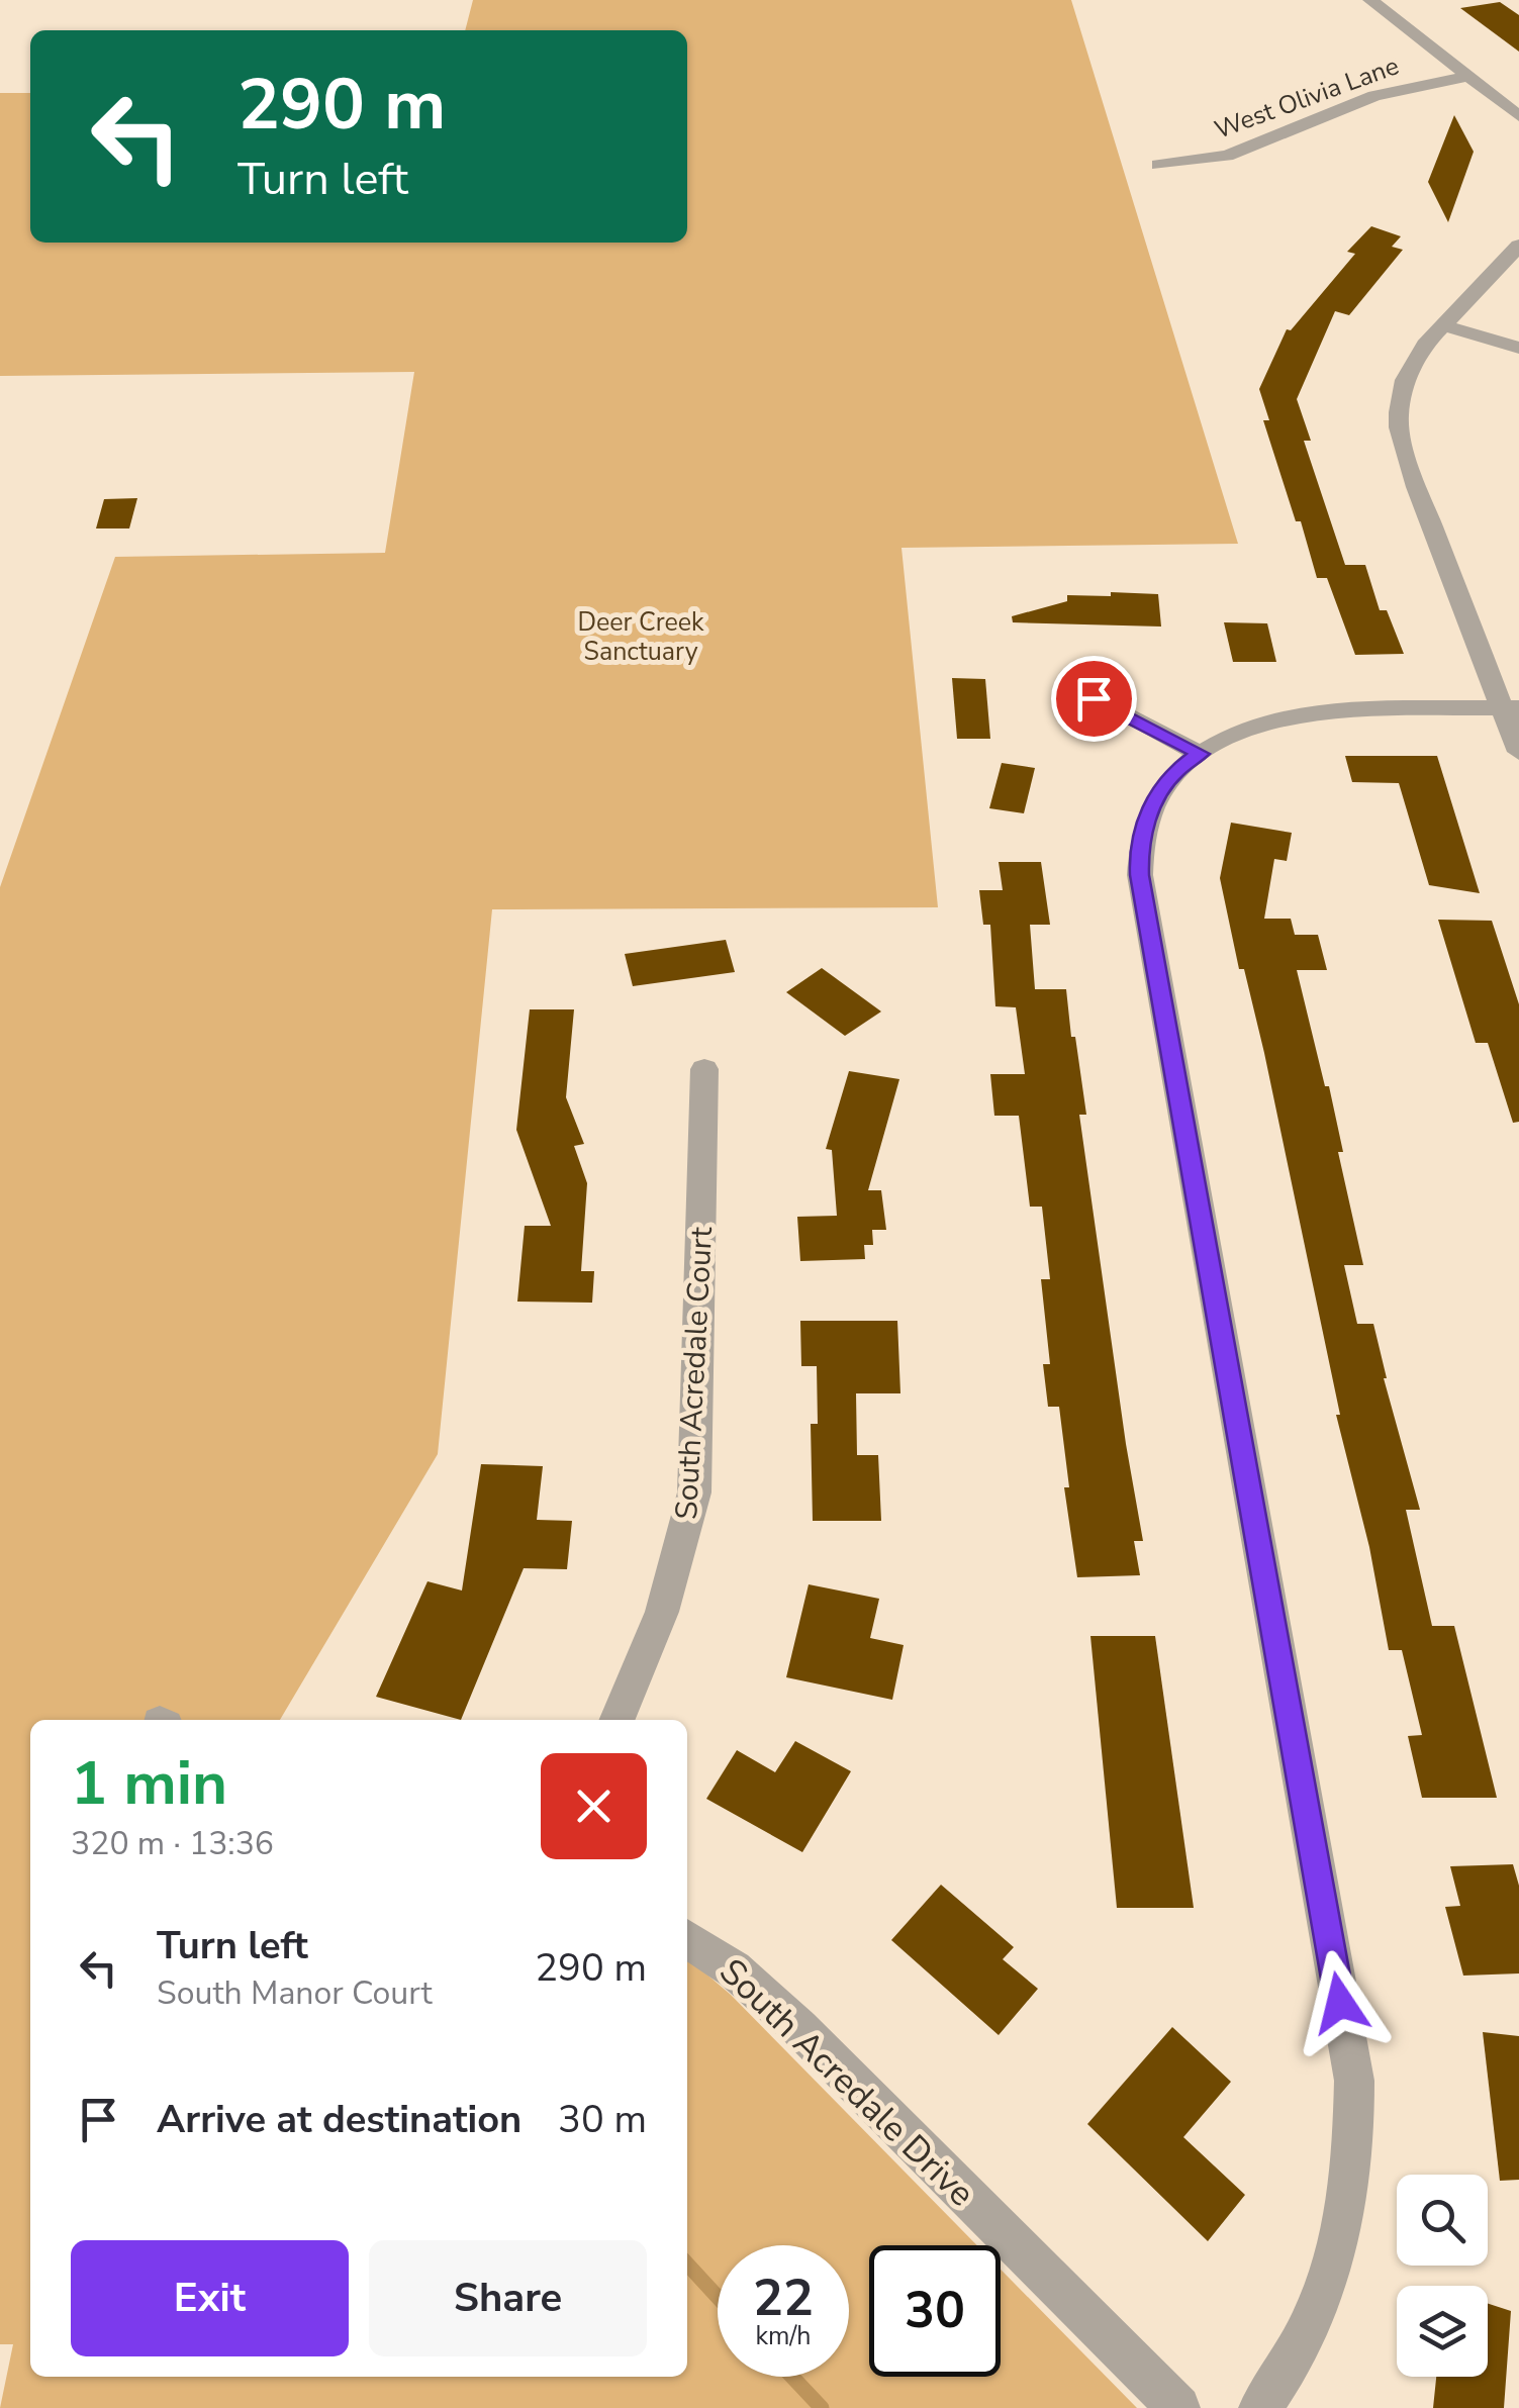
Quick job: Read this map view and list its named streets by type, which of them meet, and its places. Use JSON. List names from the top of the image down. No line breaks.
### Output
{"streets":{"street":["West Olivia Lane","South Acredale Court","South Acredale Drive"]},"parks":["Deer Creek Sanctuary"],"page":{"turn":["290 m","Turn left"],"heading":["1 min","320 m · 13:36"],"list":[{"name":"Turn left","note":"South Manor Court","value":"290 m"},{"name":"Arrive at destination","value":"30 m"}],"buttons":["Exit","Share"],"speed":"22 km/h","limit":"30"}}
